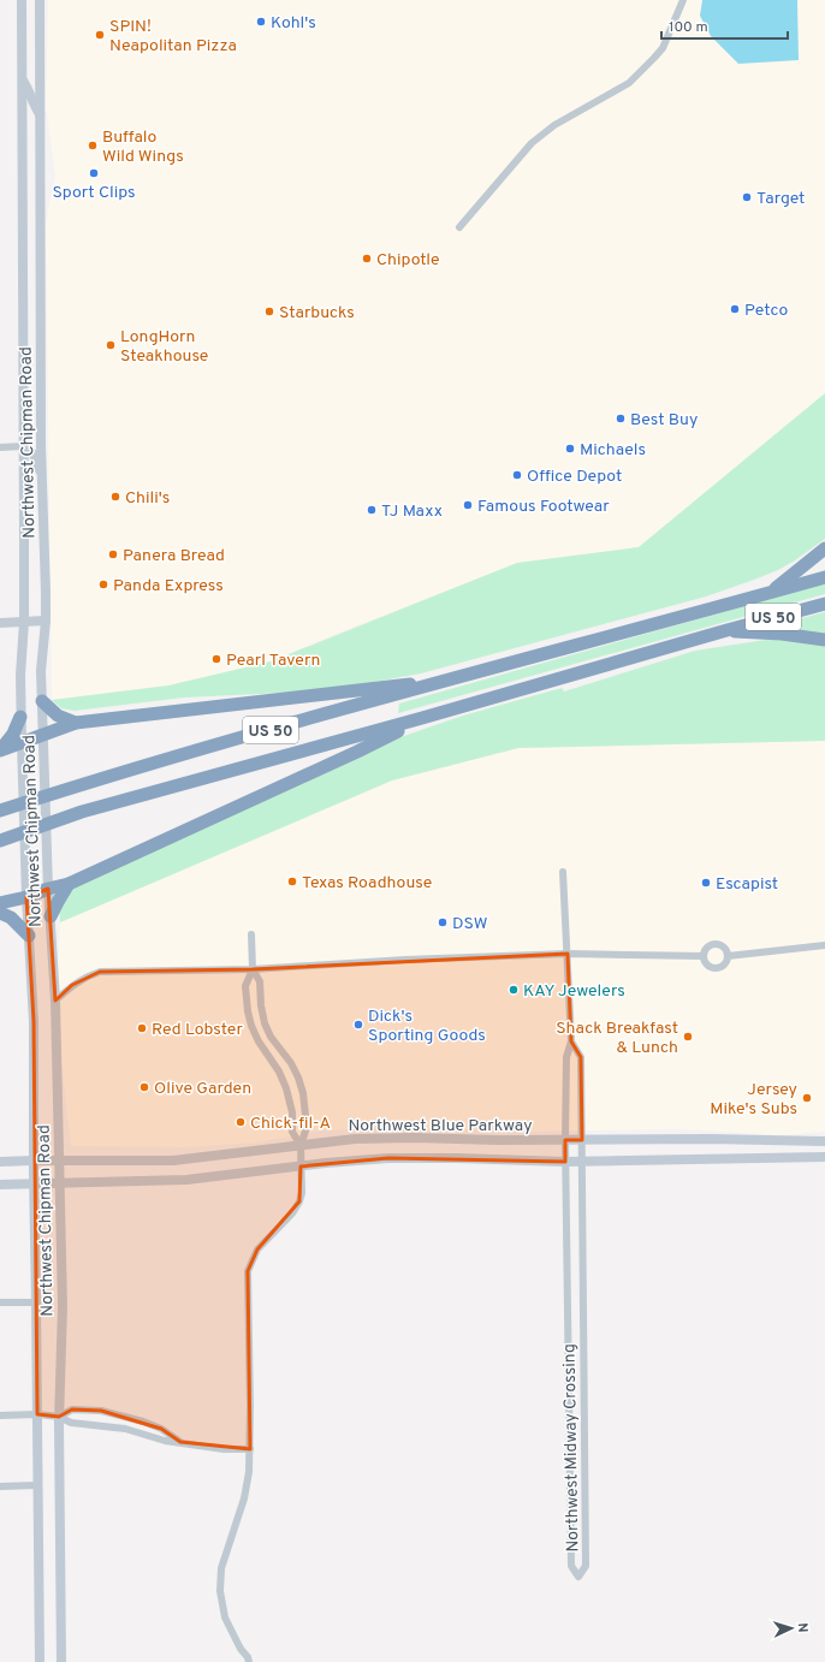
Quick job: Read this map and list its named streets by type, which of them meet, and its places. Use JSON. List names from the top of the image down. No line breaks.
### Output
{"streets":{"highway":["US 50"],"main road":["Northwest Chipman Road","Northwest Blue Parkway"],"street":["Northwest Midway Crossing"]},"crossings":[["Northwest Chipman Road","Northwest Blue Parkway"],["Northwest Blue Parkway","Northwest Midway Crossing"]],"places":["Kohl's","SPIN! Neapolitan Pizza","Buffalo Wild Wings","Sport Clips","Target","Chipotle","Petco","Starbucks","LongHorn Steakhouse","Best Buy","Michaels","Office Depot","Chili's","Famous Footwear","TJ Maxx","Panera Bread","Panda Express","Pearl Tavern","Texas Roadhouse","Escapist","DSW","KAY Jewelers","Dick's Sporting Goods","Red Lobster","Shack Breakfast & Lunch","Olive Garden","Jersey Mike's Subs","Chick-fil-A"],"scale_bar":"100 m","north":"right"}
